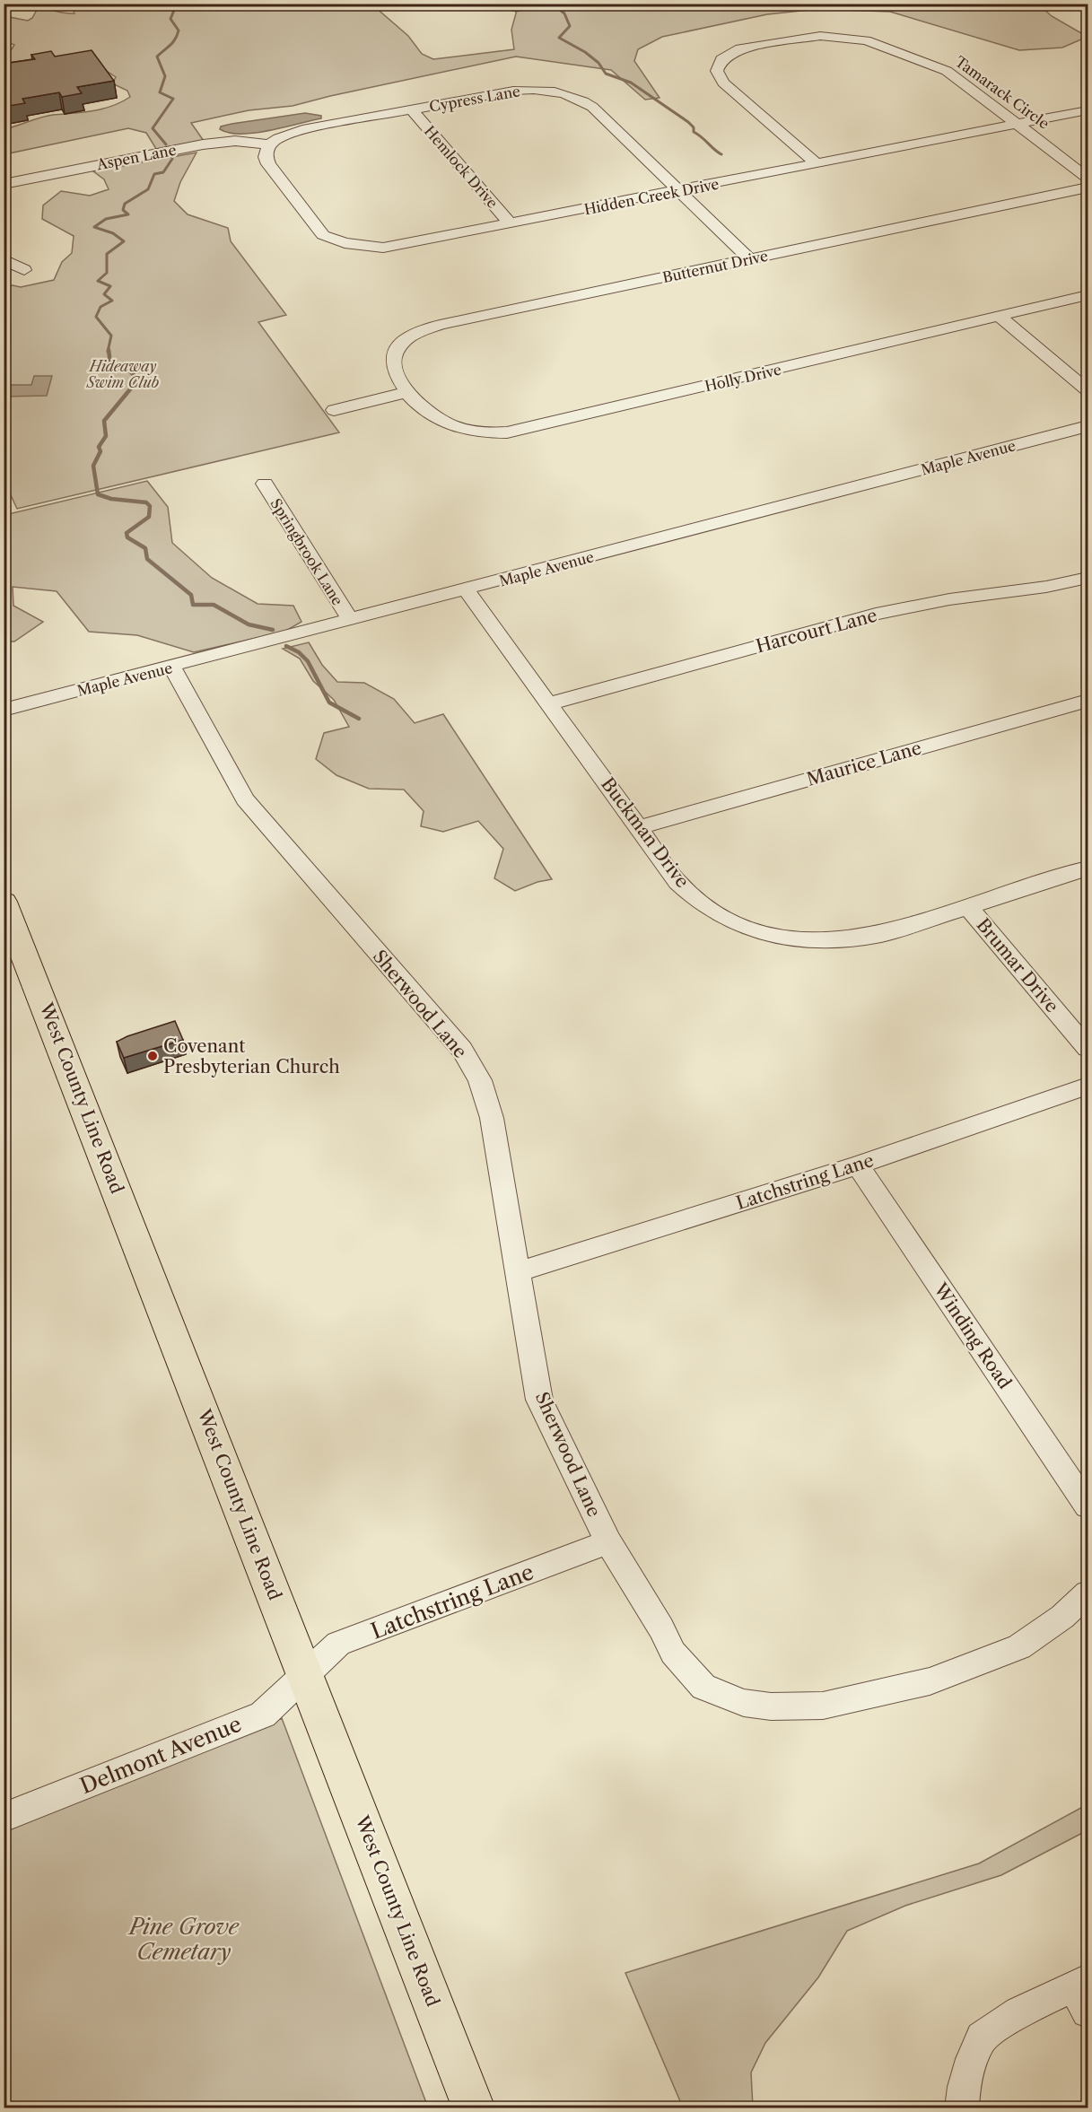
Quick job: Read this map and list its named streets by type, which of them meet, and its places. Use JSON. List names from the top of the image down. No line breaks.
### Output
{"streets":{"main road":["West County Line Road"],"street":["Tamarack Circle","Cypress Lane","Aspen Lane","Hemlock Drive","Hidden Creek Drive","Butternut Drive","Holly Drive","Maple Avenue","Springbrook Lane","Harcourt Lane","Maurice Lane","Buckman Drive","Brumar Drive","Sherwood Lane","Latchstring Lane","Winding Road","Delmont Avenue"]},"crossings":[["Tamarack Circle","Hidden Creek Drive"],["Cypress Lane","Aspen Lane"],["Cypress Lane","Hemlock Drive"],["Cypress Lane","Hidden Creek Drive"],["Cypress Lane","Butternut Drive"],["Aspen Lane","Hidden Creek Drive"],["Hemlock Drive","Hidden Creek Drive"],["Butternut Drive","Holly Drive"],["Maple Avenue","Springbrook Lane"],["Maple Avenue","Buckman Drive"],["Maple Avenue","Sherwood Lane"],["Harcourt Lane","Buckman Drive"],["Maurice Lane","Buckman Drive"],["Buckman Drive","Brumar Drive"],["Sherwood Lane","Latchstring Lane"],["West County Line Road","Latchstring Lane"],["West County Line Road","Delmont Avenue"],["Latchstring Lane","Winding Road"],["Latchstring Lane","Delmont Avenue"]],"parks":["Hideaway Swim Club","Pine Grove Cemetary"],"places":["Covenant Presbyterian Church"]}
